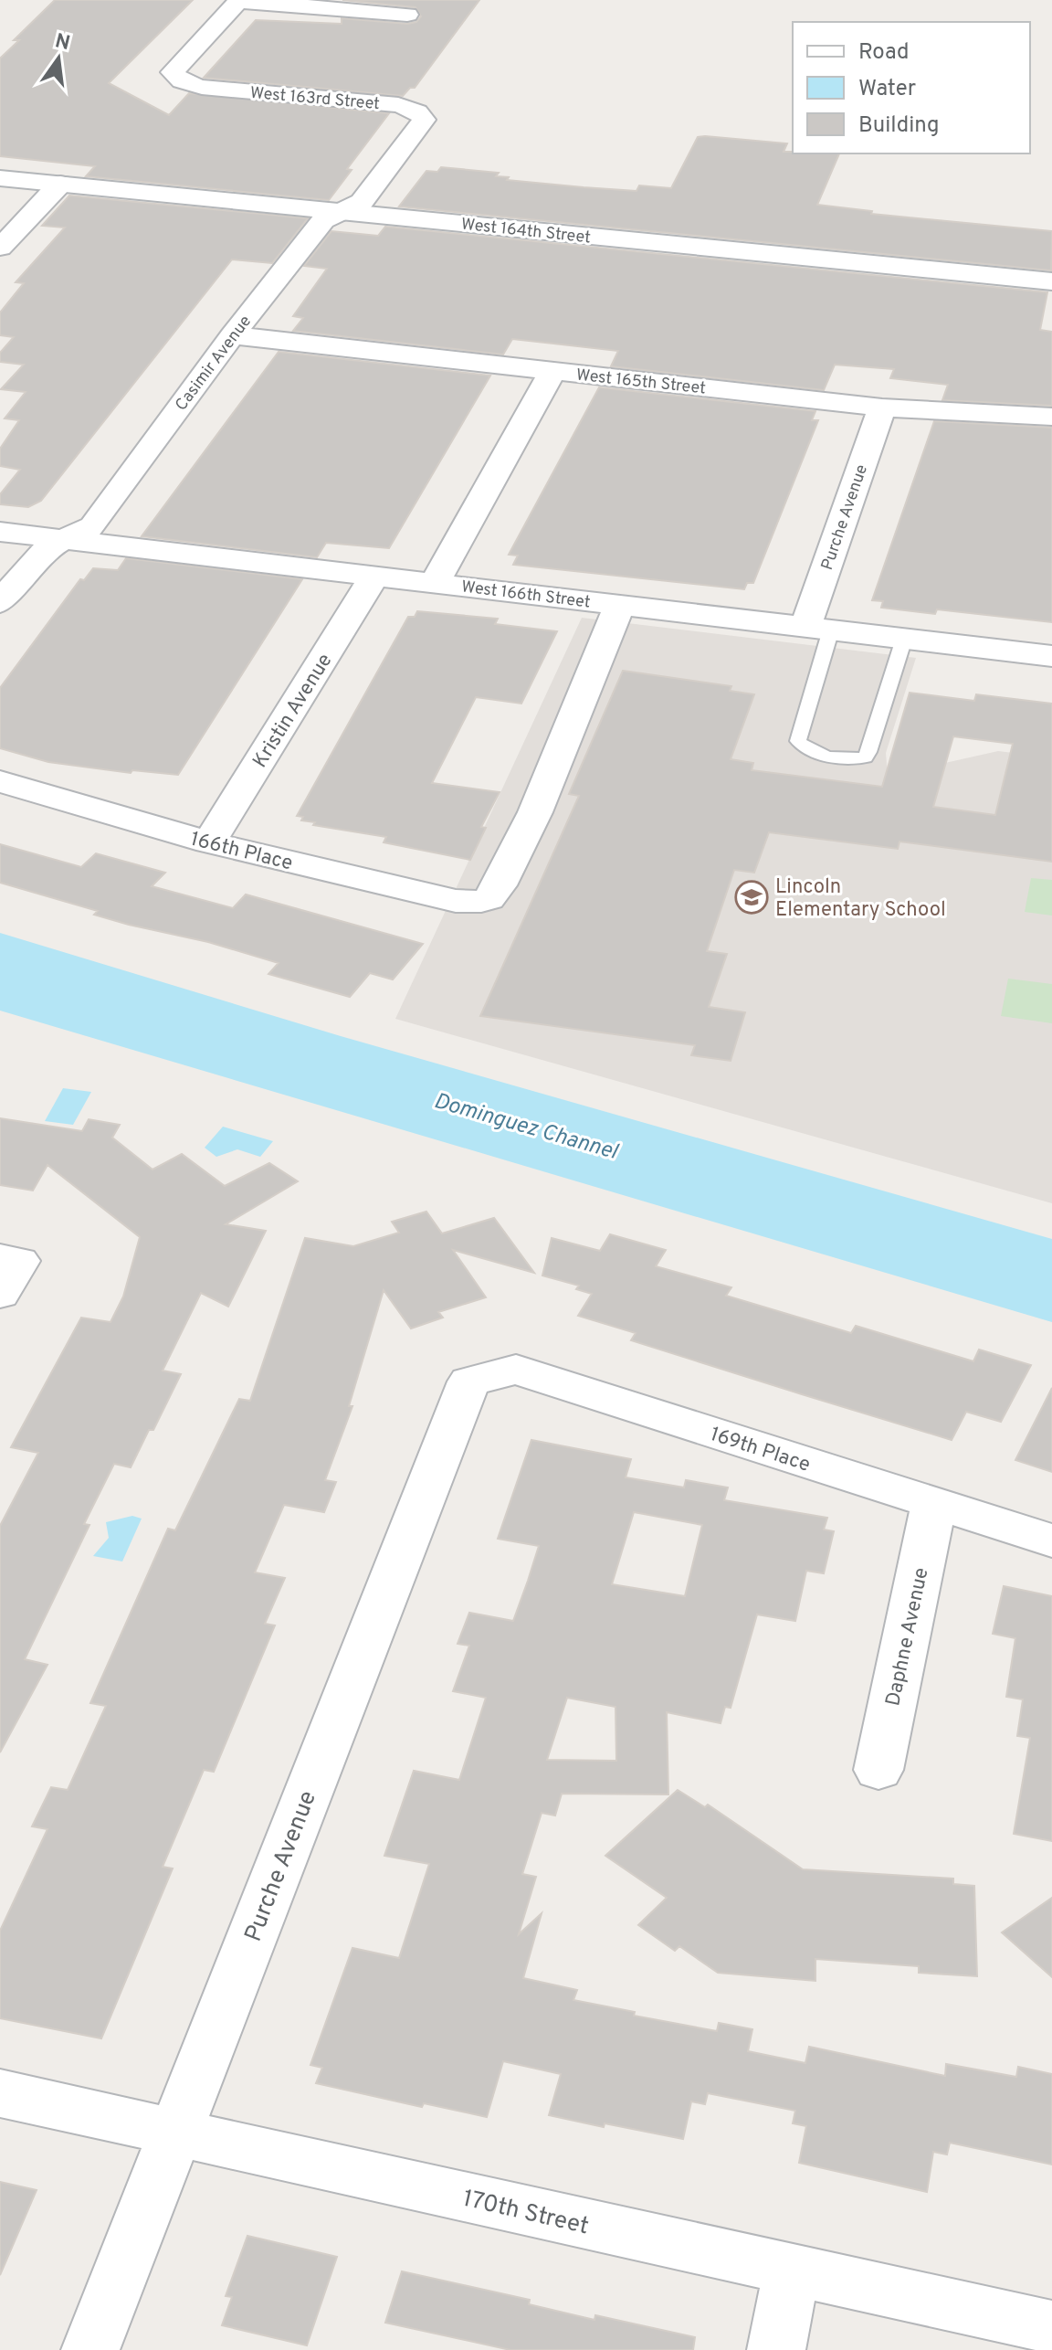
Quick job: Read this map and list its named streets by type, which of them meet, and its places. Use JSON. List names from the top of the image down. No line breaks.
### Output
{"streets":{"street":["West 163rd Street","West 164th Street","Casimir Avenue","West 165th Street","Purche Avenue","West 166th Street","Kristin Avenue","166th Place","169th Place","Daphne Avenue","170th Street"]},"crossings":[["West 163rd Street","Casimir Avenue"],["West 164th Street","Casimir Avenue"],["Casimir Avenue","West 165th Street"],["Casimir Avenue","West 166th Street"],["West 165th Street","Purche Avenue"],["Purche Avenue","West 166th Street"],["Purche Avenue","169th Place"],["Purche Avenue","170th Street"],["West 166th Street","Kristin Avenue"],["West 166th Street","166th Place"],["Kristin Avenue","166th Place"],["169th Place","Daphne Avenue"]],"water":["Dominguez Channel"],"places":{"school or university":["Lincoln Elementary School"]},"legend":["Road","Water","Building"],"north":"top"}
